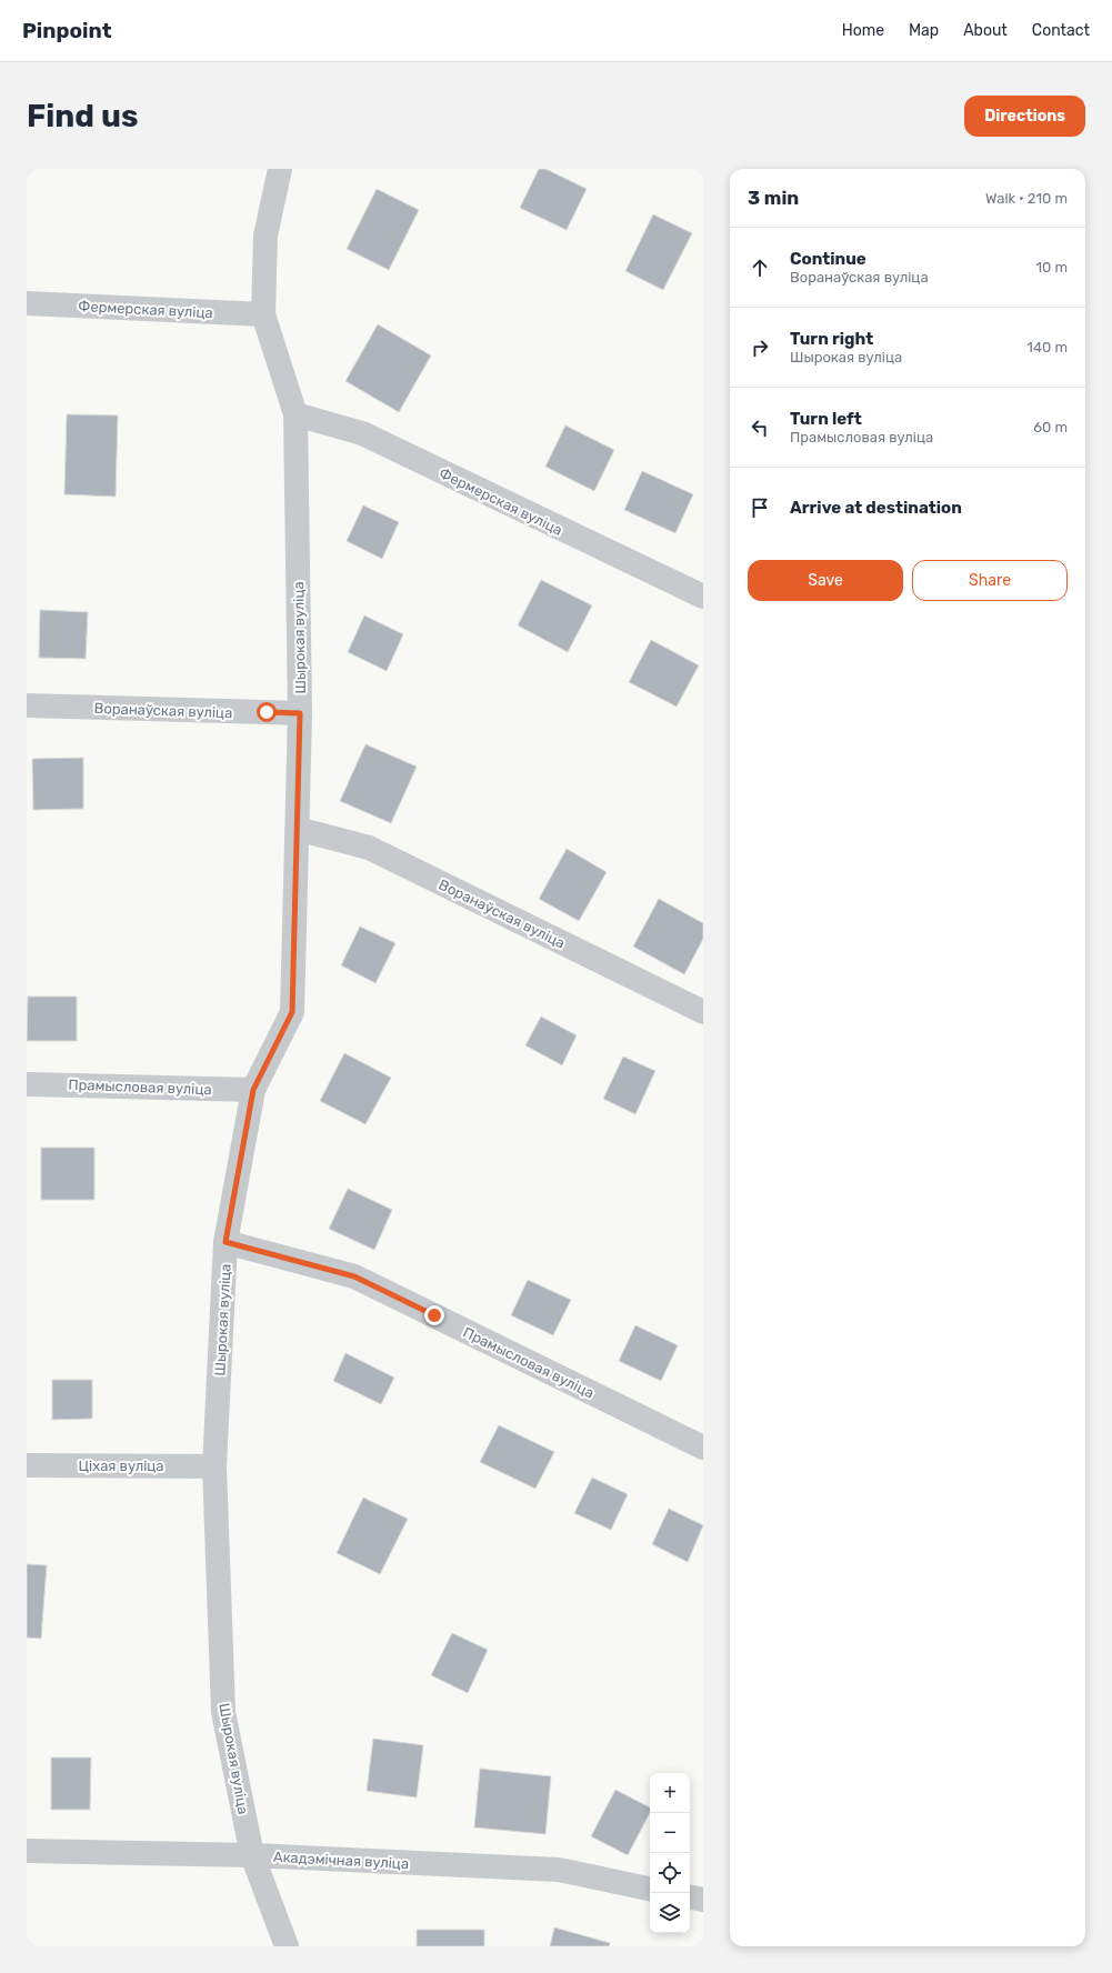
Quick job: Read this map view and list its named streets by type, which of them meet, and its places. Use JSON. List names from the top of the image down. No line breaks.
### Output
{"streets":{"street":["Фермерская вуліца","Шырокая вуліца","Воранаўская вуліца","Прамысловая вуліца","Ціхая вуліца","Акадэмічная вуліца"]},"crossings":[["Фермерская вуліца","Шырокая вуліца"],["Шырокая вуліца","Воранаўская вуліца"],["Шырокая вуліца","Прамысловая вуліца"],["Шырокая вуліца","Ціхая вуліца"],["Шырокая вуліца","Акадэмічная вуліца"]],"page":{"header":"Pinpoint","nav":["Home","Map","About","Contact"],"buttons":["Directions",["Save","Share"]],"title":"Find us","heading":["3 min","Walk · 210 m"],"list":[["Continue","Воранаўская вуліца","10 m"],["Turn right","Шырокая вуліца","140 m"],["Turn left","Прамысловая вуліца","60 m"],"Arrive at destination"],"map_buttons":["+","−"]}}
